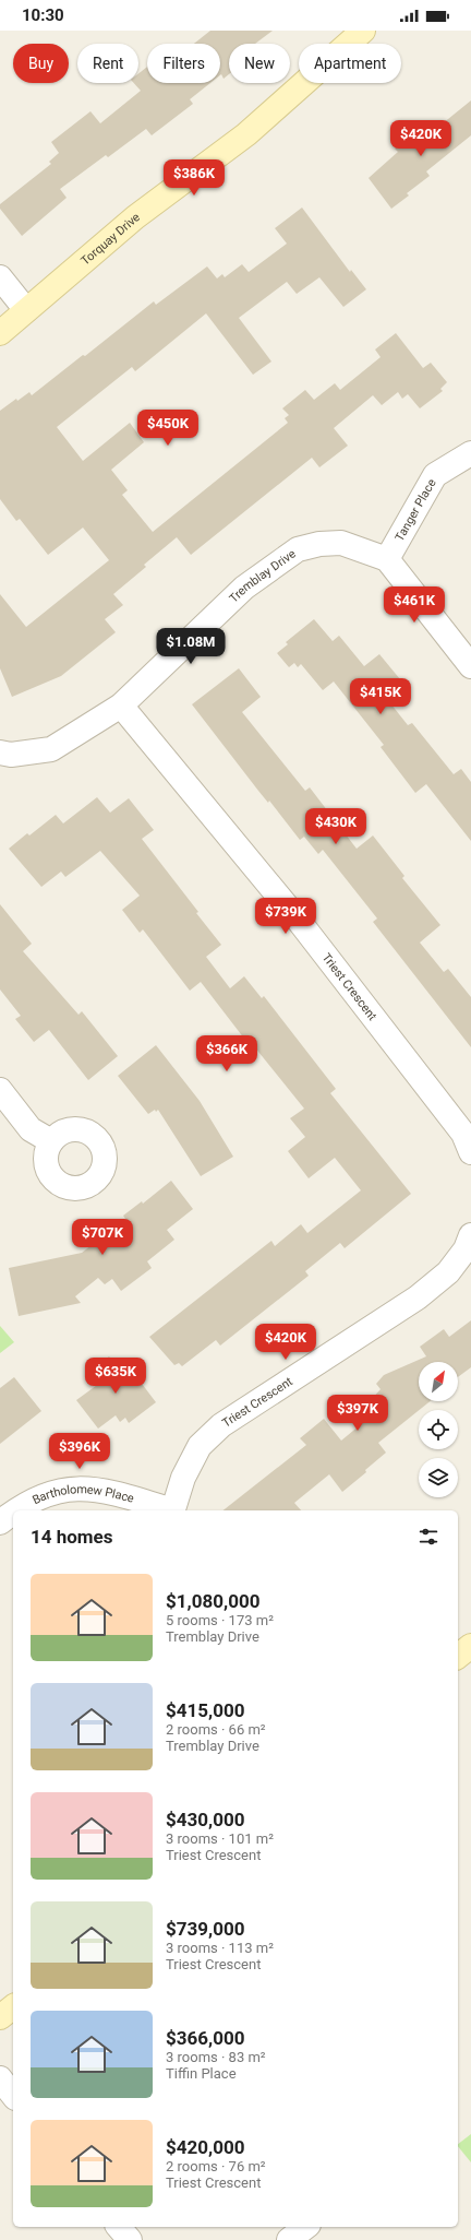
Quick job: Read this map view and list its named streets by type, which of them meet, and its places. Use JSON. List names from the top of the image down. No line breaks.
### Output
{"streets":{"street":["Torquay Drive","Tanger Place","Tremblay Drive","Triest Crescent","Bartholomew Place"]},"crossings":[["Tanger Place","Tremblay Drive"],["Tremblay Drive","Triest Crescent"]],"north":"top right","page":{"status":"10:30","chip":["Buy","Rent","Filters","New","Apartment"],"price":["$420K","$386K","$450K","$461K","$1.08M","$415K","$430K","$739K","$366K","$707K","$420K","$635K","$397K","$396K"],"heading":"14 homes","list":[{"name":"$1,080,000","note":"5 rooms · 173 m² · Tremblay Drive"},{"name":"$415,000","note":"2 rooms · 66 m² · Tremblay Drive"},{"name":"$430,000","note":"3 rooms · 101 m² · Triest Crescent"},{"name":"$739,000","note":"3 rooms · 113 m² · Triest Crescent"},{"name":"$366,000","note":"3 rooms · 83 m² · Tiffin Place"},{"name":"$420,000","note":"2 rooms · 76 m² · Triest Crescent"}]}}
